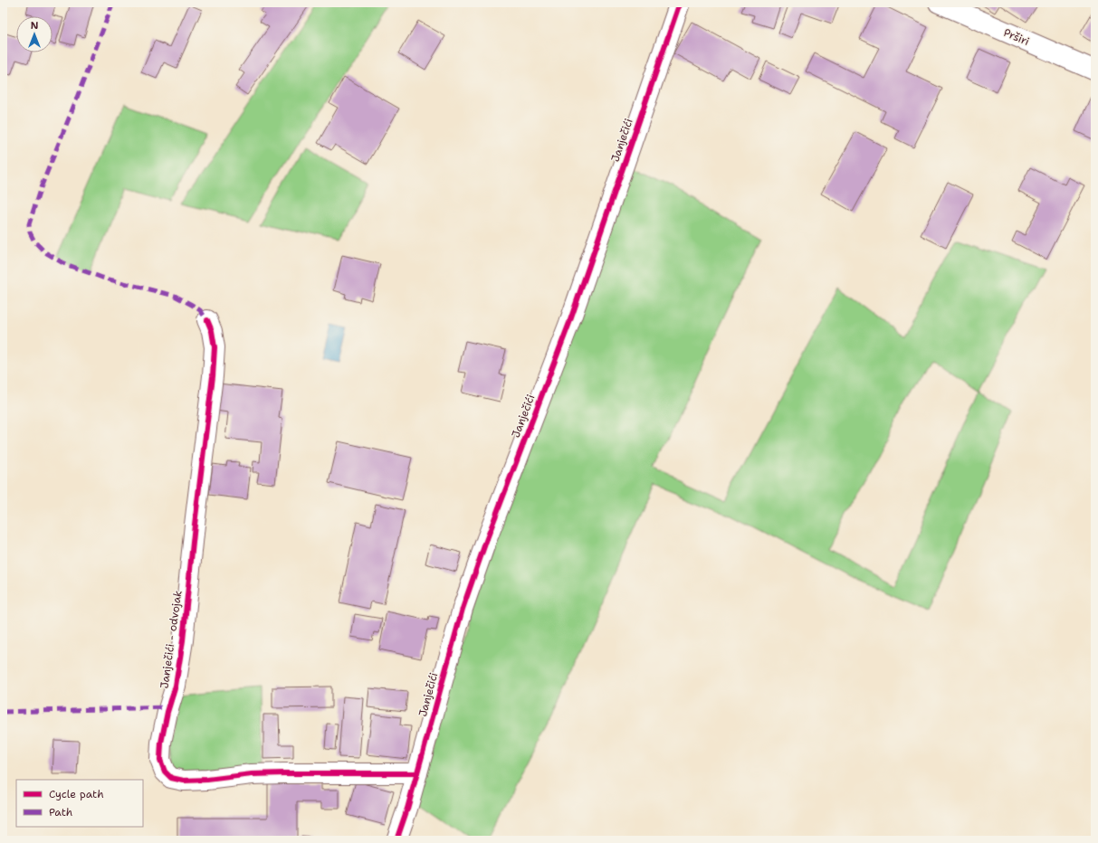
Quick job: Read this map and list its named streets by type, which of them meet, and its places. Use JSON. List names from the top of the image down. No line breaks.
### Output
{"streets":{"street":["Prširi","Janječići","Janječići - odvojak"]},"crossings":[["Janječići","Janječići - odvojak"]],"legend":["Cycle path","Path"],"north":"top"}
